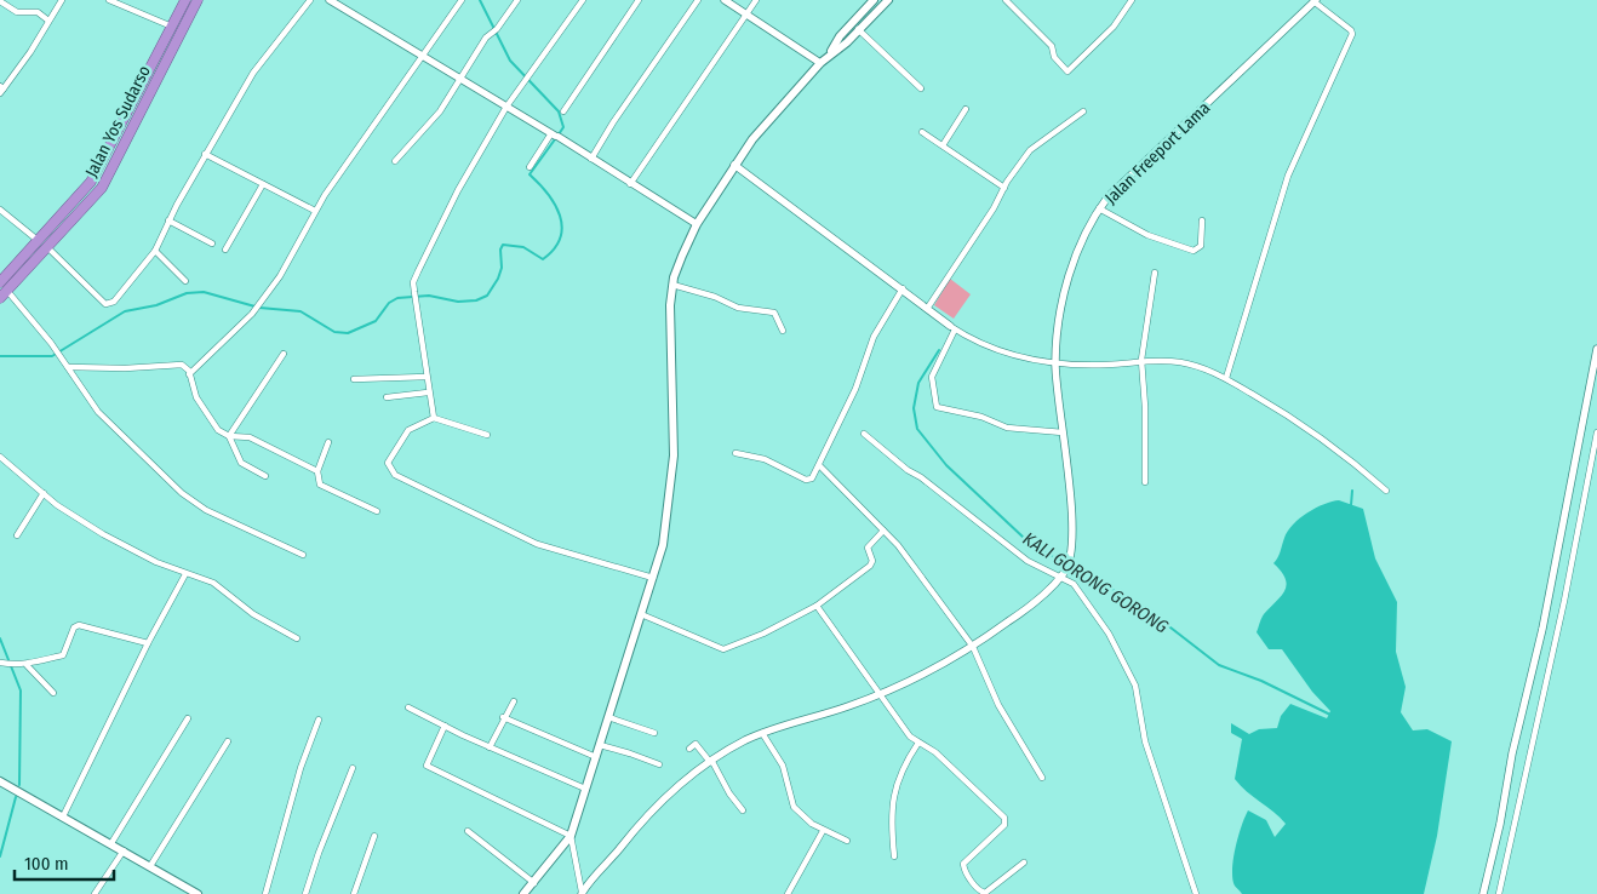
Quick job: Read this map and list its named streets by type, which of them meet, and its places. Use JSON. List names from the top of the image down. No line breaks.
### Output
{"streets":{"highway":["Jalan Yos Sudarso"],"street":["Jalan Freeport Lama"]},"water":["KALI GORONG GORONG"],"scale_bar":"100 m"}
